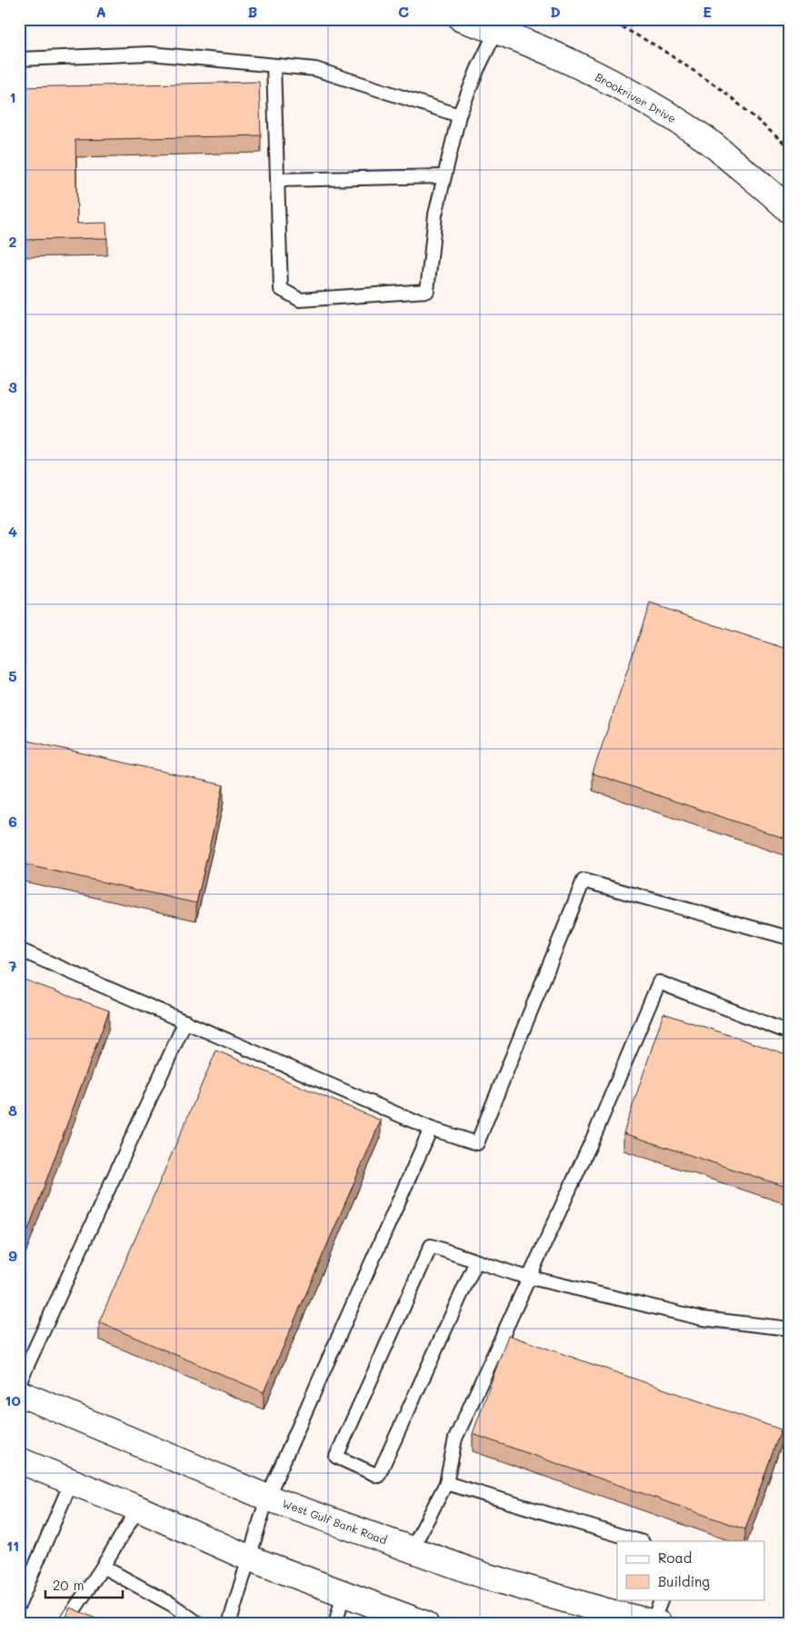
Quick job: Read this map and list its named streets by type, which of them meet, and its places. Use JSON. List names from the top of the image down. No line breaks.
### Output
{"streets":{"main road":["Brookriver Drive","West Gulf Bank Road"]},"legend":["Road","Building"],"scale_bar":"20 m","grid":{"columns":["A","B","C","D","E"],"rows":["1","2","3","4","5","6","7","8","9","10","11"]}}
